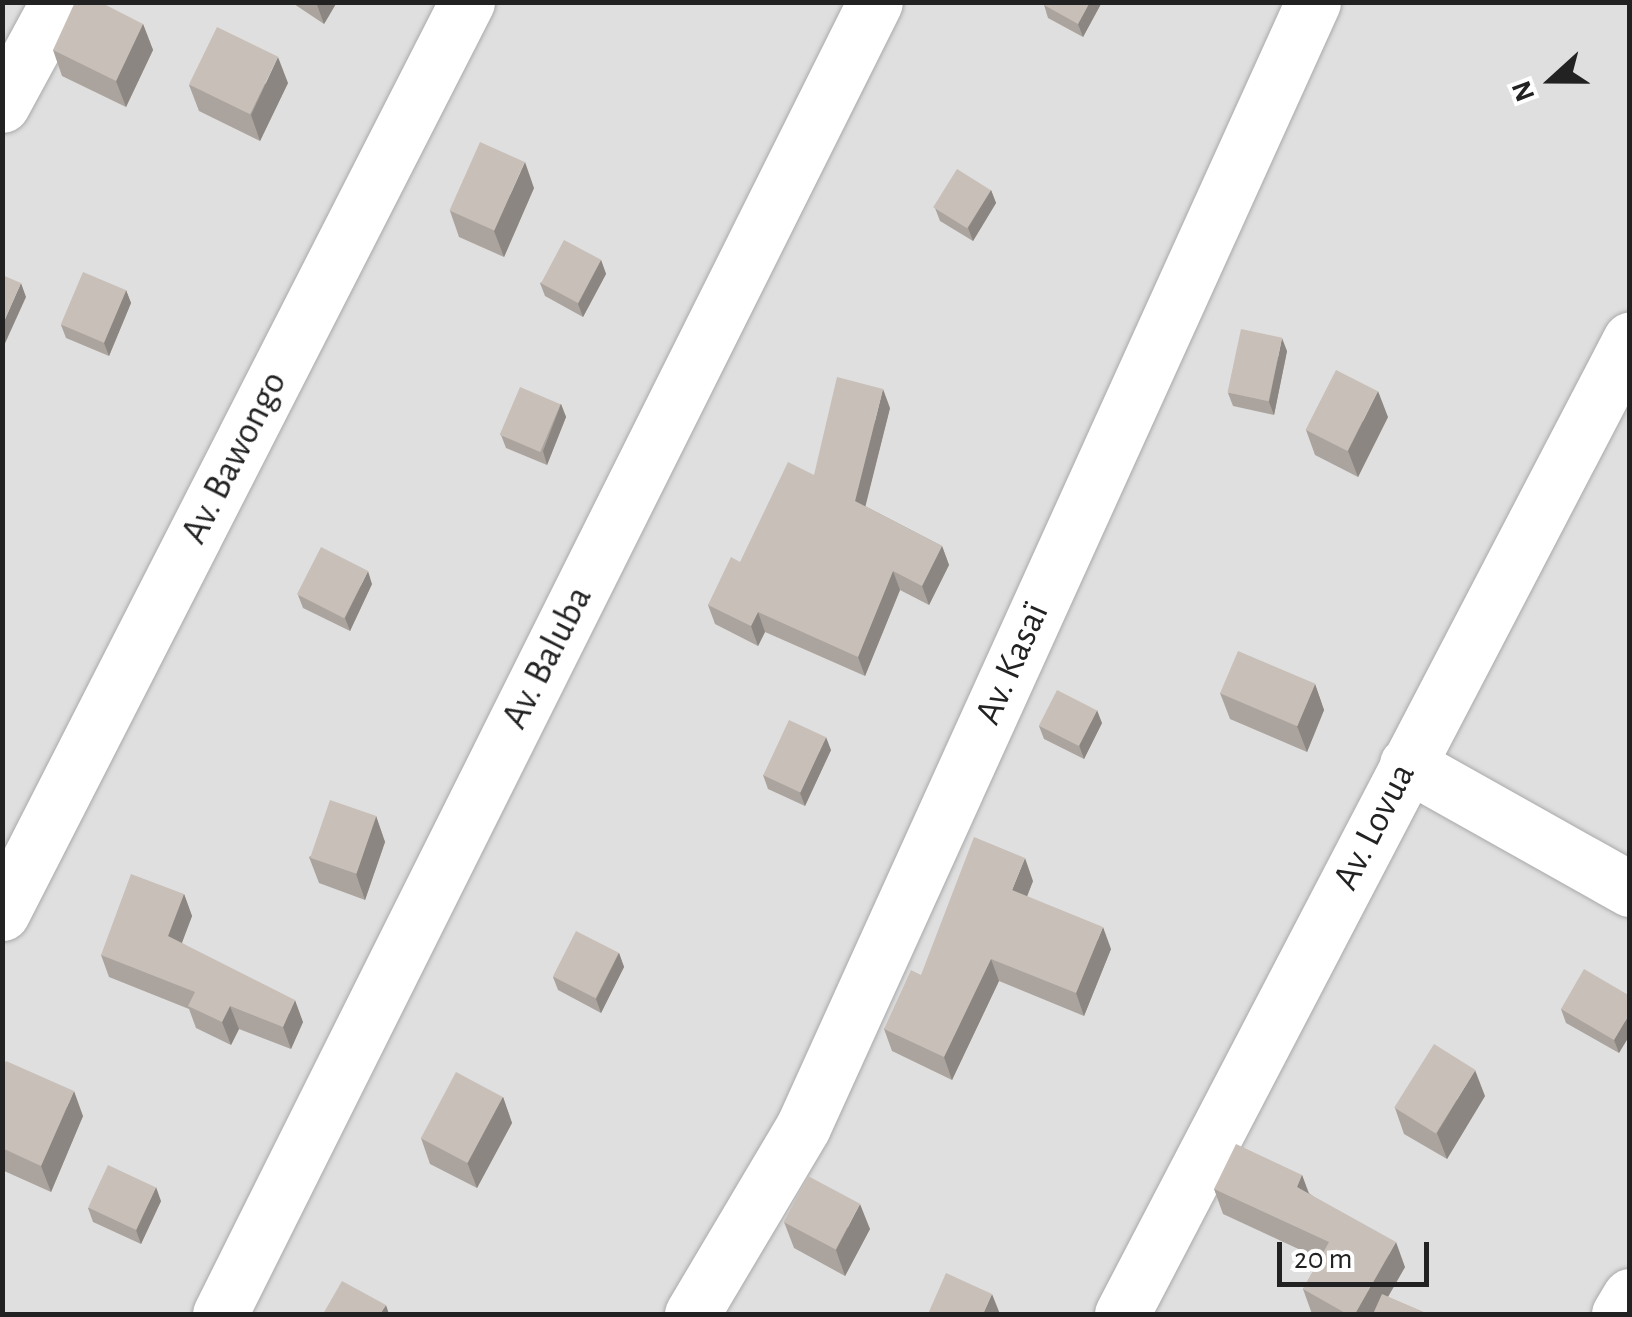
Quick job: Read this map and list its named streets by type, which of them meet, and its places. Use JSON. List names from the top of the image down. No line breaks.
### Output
{"streets":{"street":["Av. Bawongo","Av. Baluba","Av. Kasaï","Av. Lovua"]},"scale_bar":"20 m","north":"left"}
